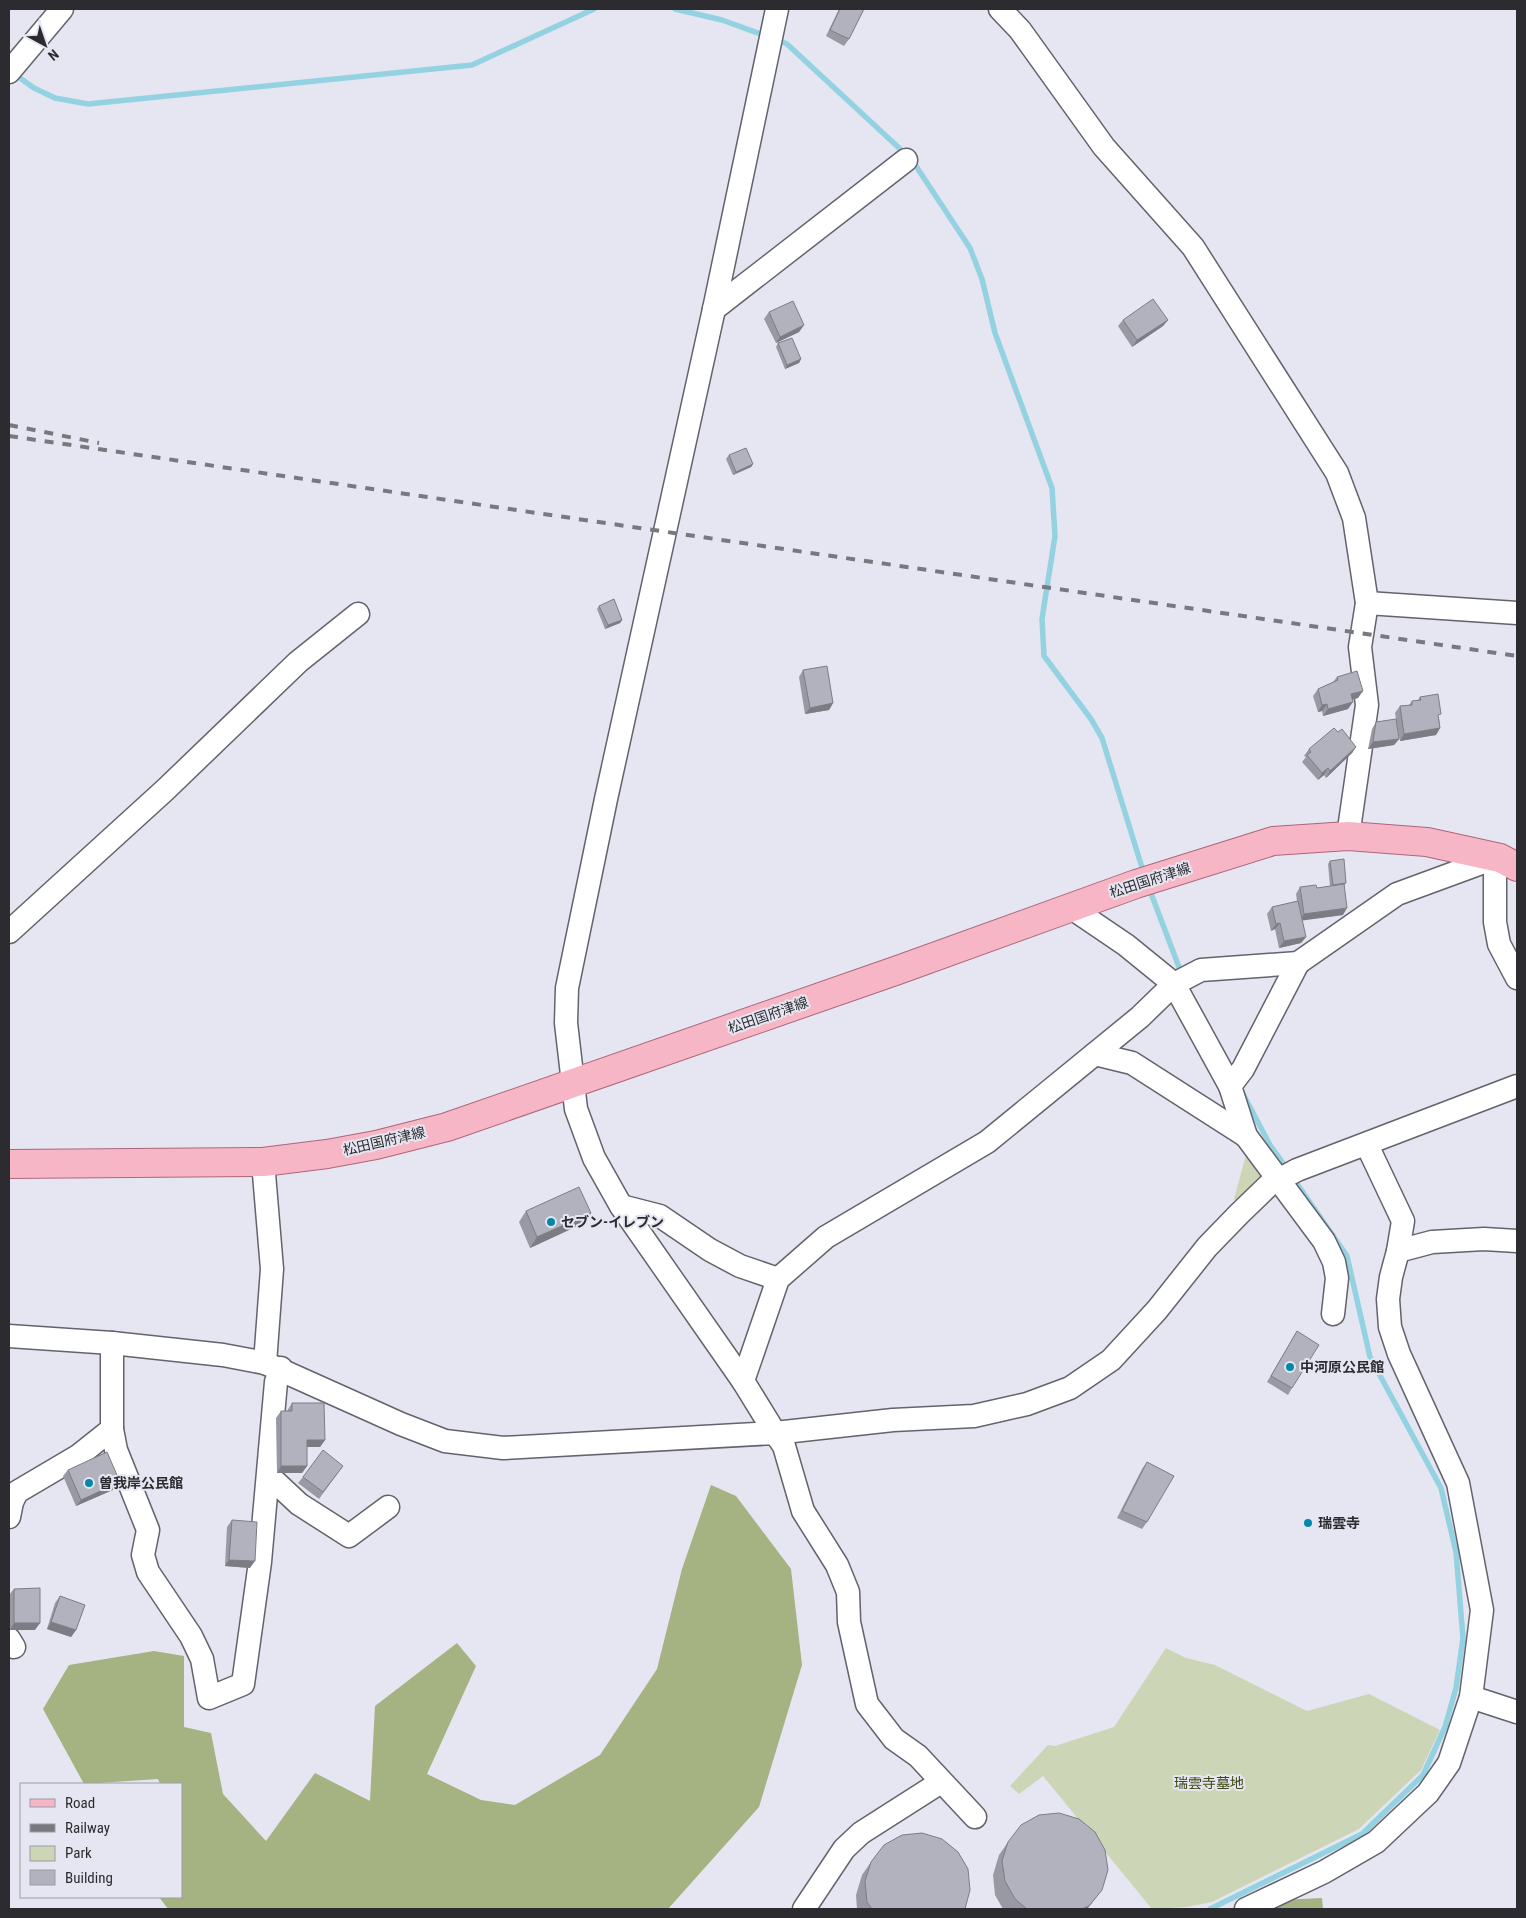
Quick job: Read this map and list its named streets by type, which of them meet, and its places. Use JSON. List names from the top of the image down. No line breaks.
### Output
{"streets":{"main road":["松田国府津線"]},"parks":["瑞雲寺墓地"],"places":["セブン-イレブン","中河原公民館","曽我岸公民館","瑞雲寺"],"legend":["Road","Railway","Park","Building"],"north":"bottom right"}
